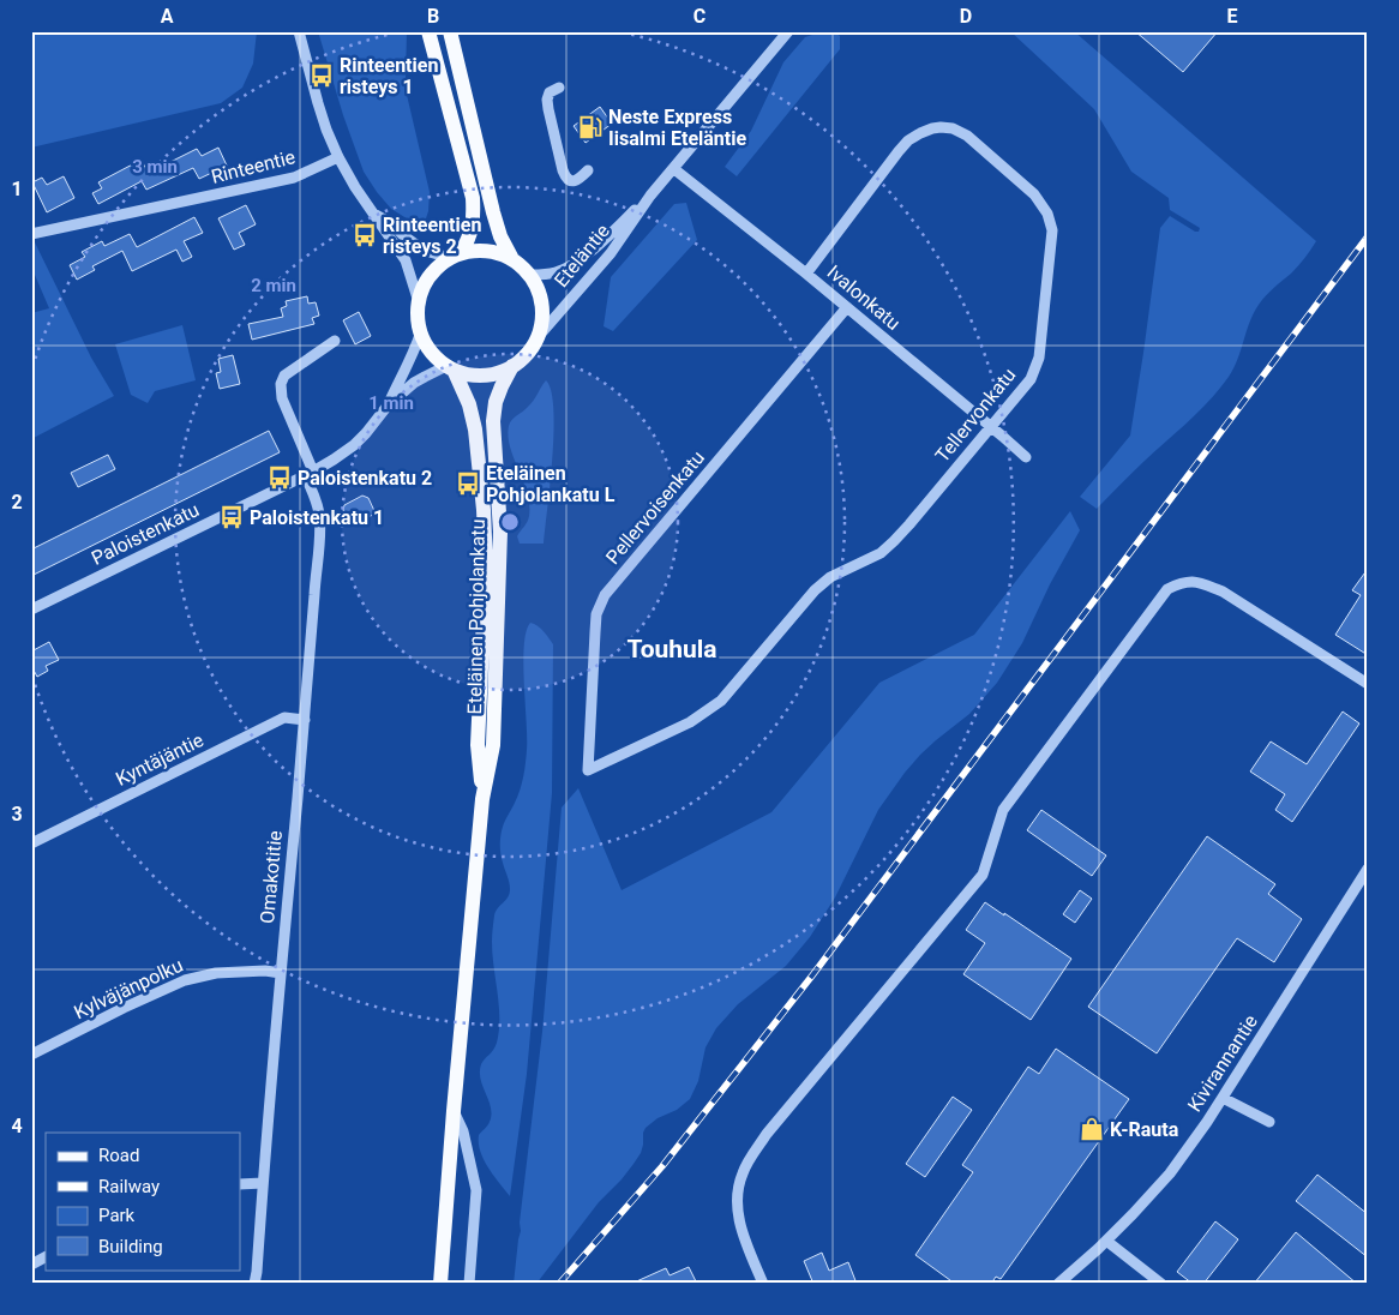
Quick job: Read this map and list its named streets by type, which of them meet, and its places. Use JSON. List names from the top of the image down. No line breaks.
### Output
{"streets":{"main road":["Eteläinen Pohjolankatu"],"street":["Rinteentie","Eteläntie","Ivalonkatu","Tellervonkatu","Pellervoisenkatu","Paloistenkatu","Kyntäjäntie","Omakotitie","Kylväjänpolku","Kivirannantie"]},"crossings":[["Eteläntie","Ivalonkatu"],["Eteläntie","Paloistenkatu"],["Eteläntie","Eteläinen Pohjolankatu"],["Ivalonkatu","Tellervonkatu"],["Ivalonkatu","Pellervoisenkatu"],["Tellervonkatu","Pellervoisenkatu"],["Paloistenkatu","Eteläinen Pohjolankatu"],["Paloistenkatu","Omakotitie"],["Kyntäjäntie","Omakotitie"],["Omakotitie","Kylväjänpolku"]],"districts":["Touhula"],"places":{"bus stop":["Rinteentien risteys 1","Rinteentien risteys 2","Paloistenkatu 2","Eteläinen Pohjolankatu L","Paloistenkatu 1"],"fuel station":["Neste Express Iisalmi Eteläntie"],"shop":["K-Rauta"]},"legend":["Road","Railway","Park","Building"],"grid":{"columns":["A","B","C","D","E"],"rows":["1","2","3","4"]},"rings":["3 min","2 min","1 min"]}
